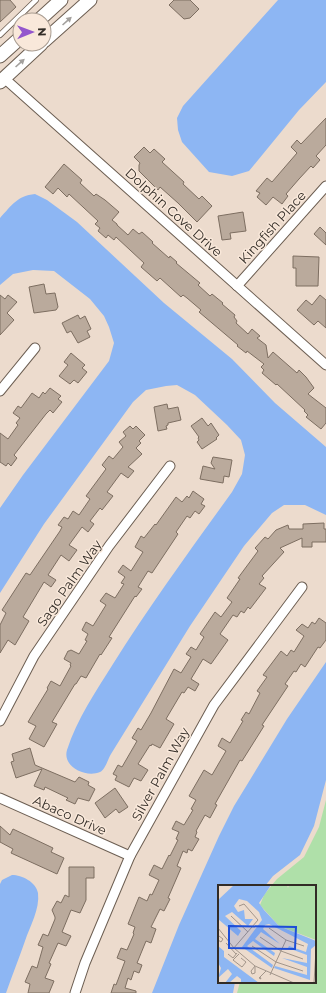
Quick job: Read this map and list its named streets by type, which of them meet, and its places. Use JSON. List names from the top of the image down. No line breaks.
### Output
{"streets":{"street":["Dolphin Cove Drive","Kingfish Place","Sago Palm Way","Silver Palm Way","Abaco Drive"]},"crossings":[["Dolphin Cove Drive","Kingfish Place"],["Silver Palm Way","Abaco Drive"]],"north":"right"}
